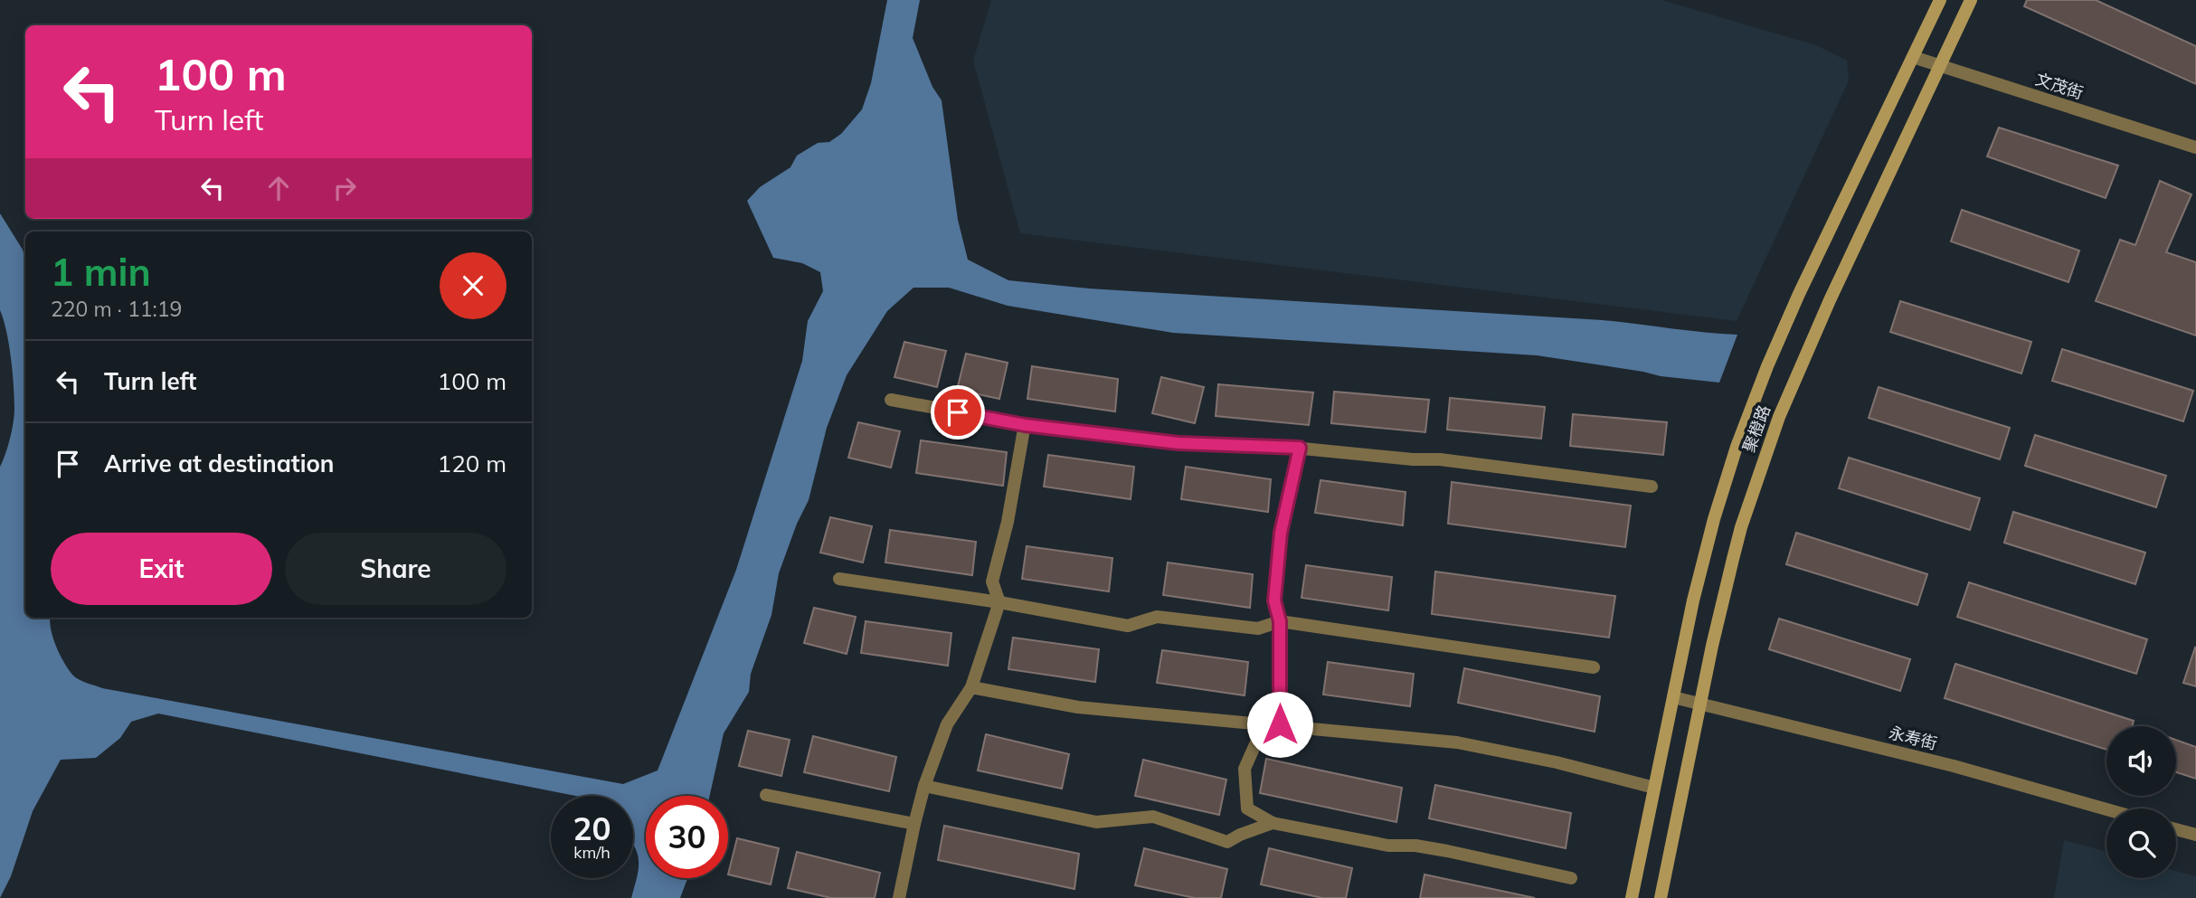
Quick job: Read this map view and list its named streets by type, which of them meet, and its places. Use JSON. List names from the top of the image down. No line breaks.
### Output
{"streets":{"street":["文茂街","聚橙路","永寿街"]},"crossings":[["文茂街","聚橙路"],["聚橙路","永寿街"]],"page":{"turn":["100 m","Turn left"],"heading":["1 min","220 m · 11:19"],"list":[{"name":"Turn left","value":"100 m"},{"name":"Arrive at destination","value":"120 m"}],"buttons":["Exit","Share"],"speed":"20 km/h","limit":"30"}}
